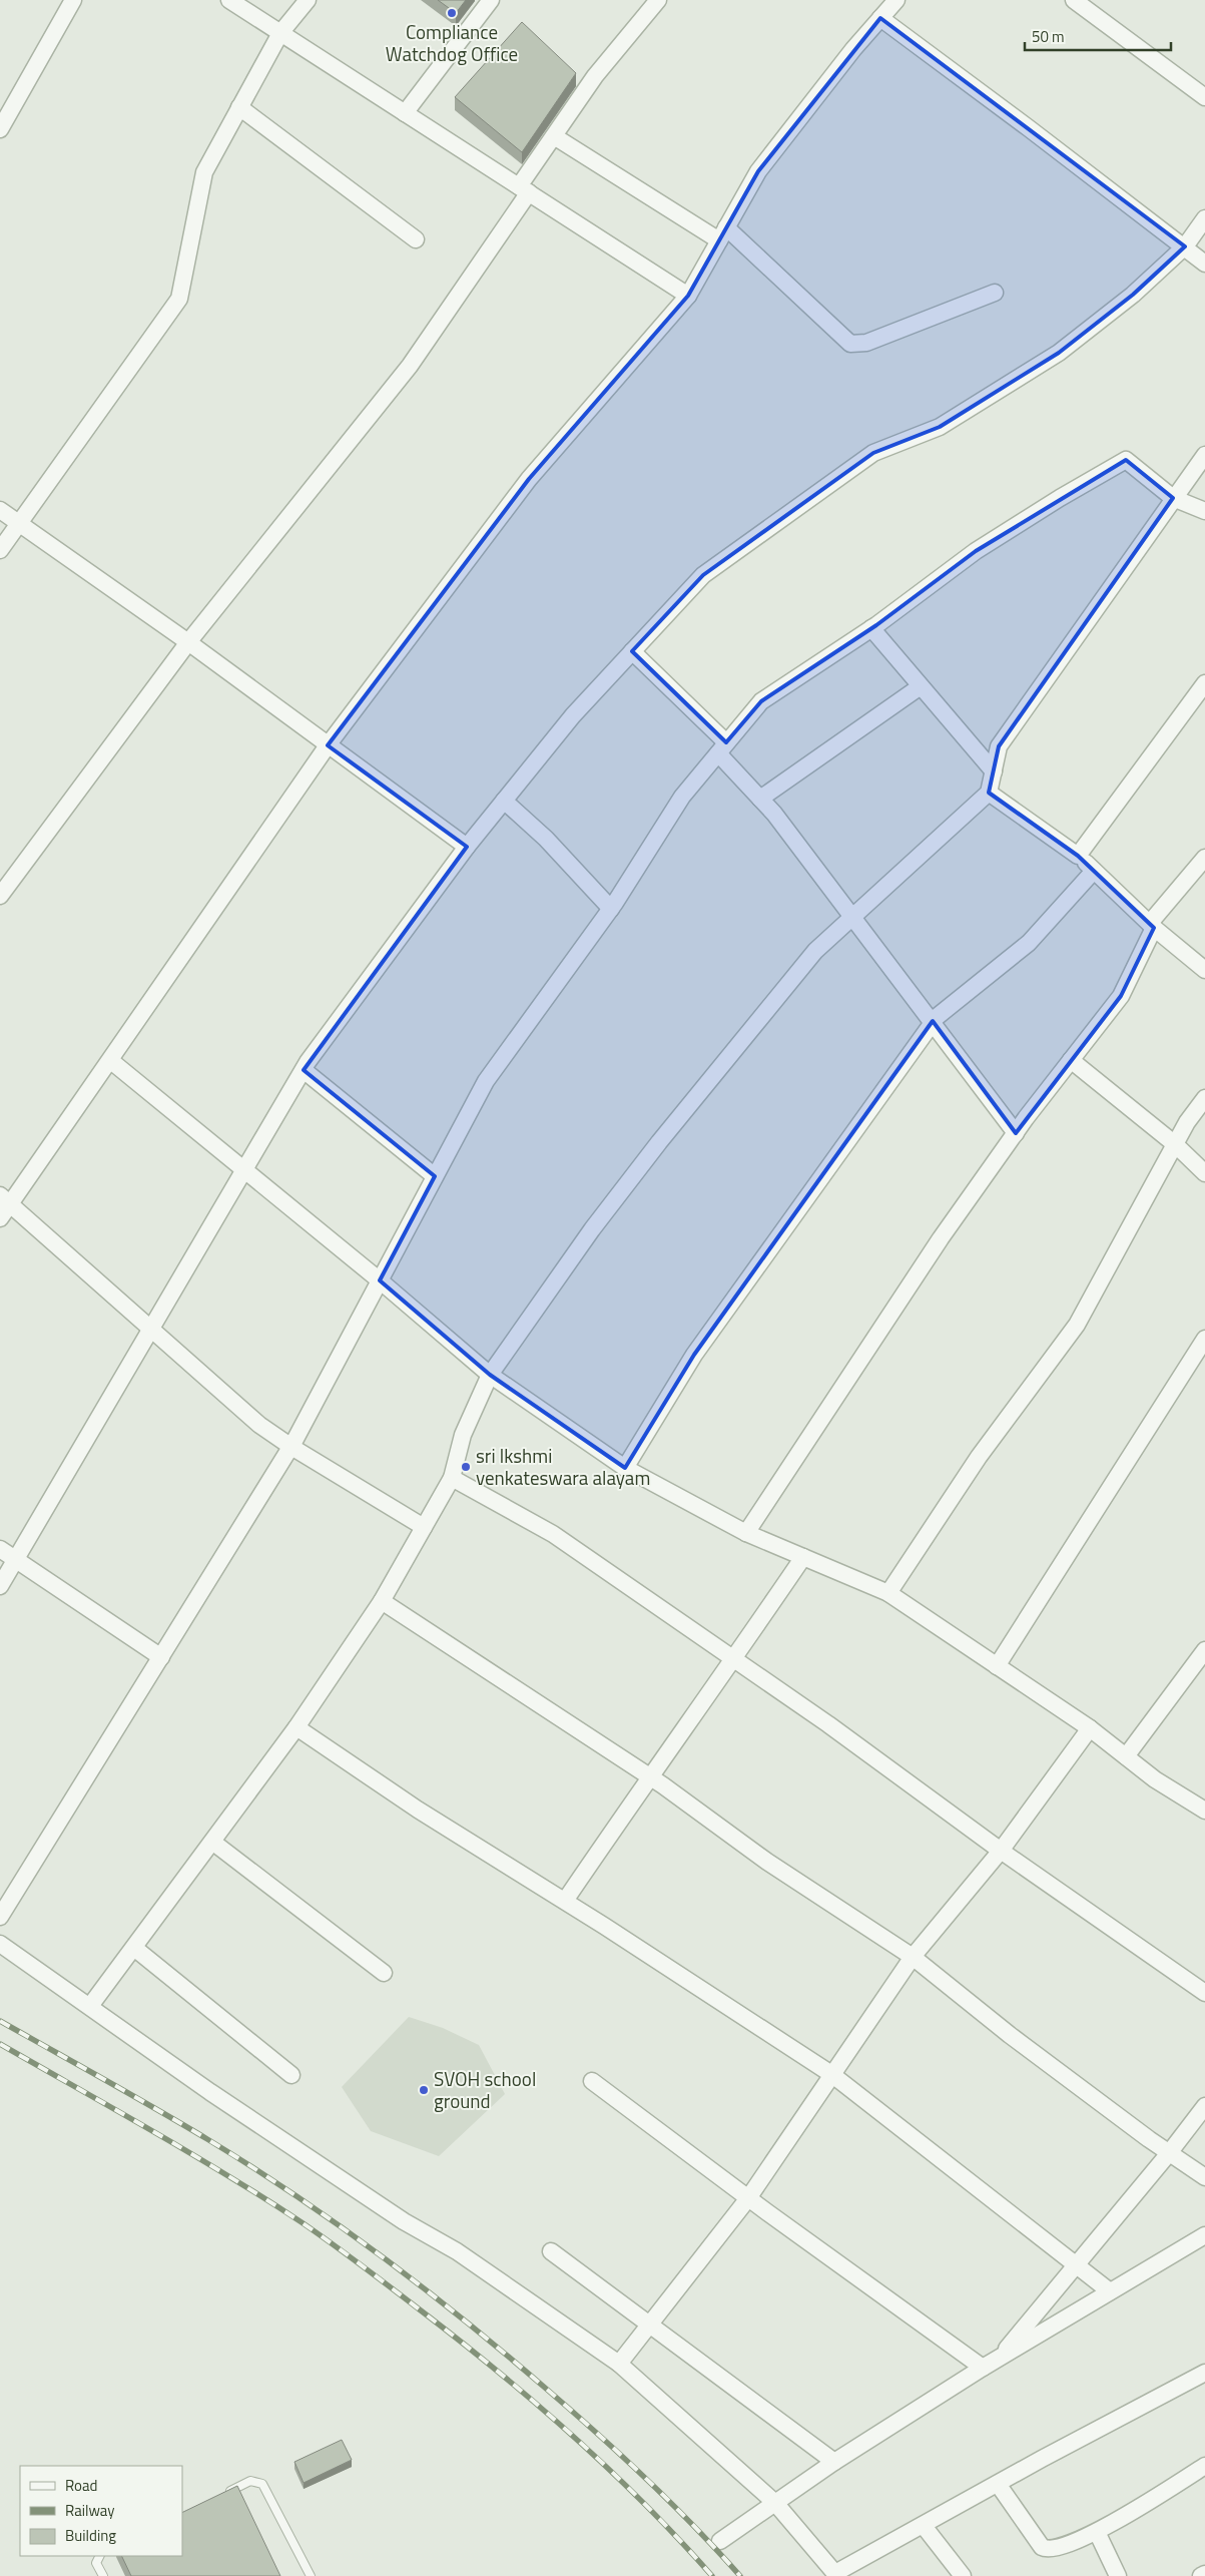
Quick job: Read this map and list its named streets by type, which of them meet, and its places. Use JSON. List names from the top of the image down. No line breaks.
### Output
{"places":["Compliance Watchdog Office","sri lkshmi venkateswara alayam","SVOH school ground"],"legend":["Road","Railway","Building"],"scale_bar":"50 m"}
